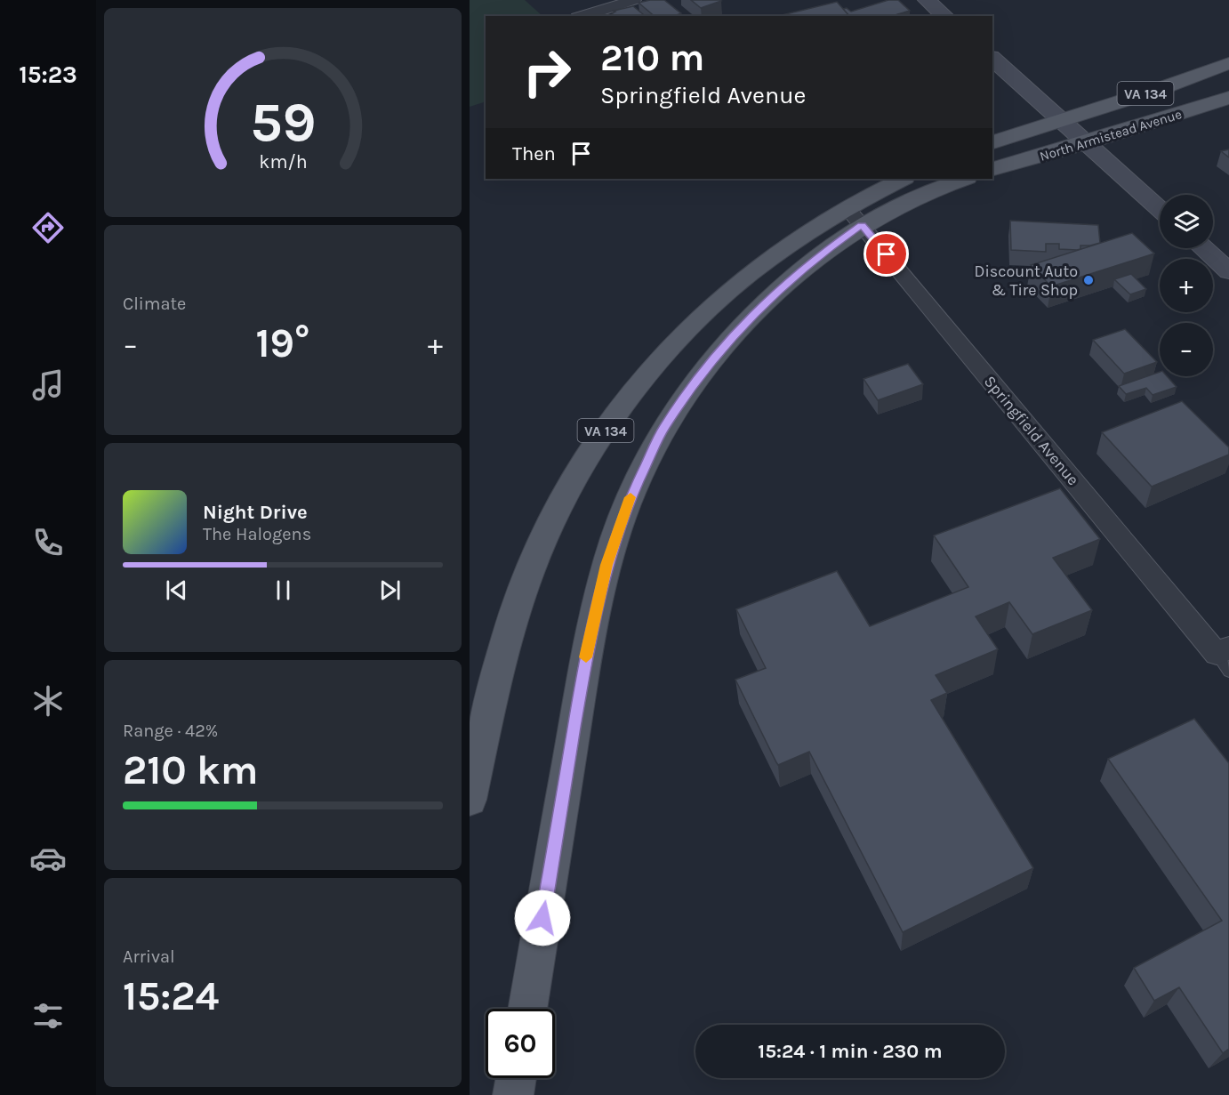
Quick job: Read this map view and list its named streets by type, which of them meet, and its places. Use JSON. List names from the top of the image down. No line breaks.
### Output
{"streets":{"main road":["VA 134","North Armistead Avenue"],"street":["Springfield Avenue"]},"crossings":[["VA 134","Springfield Avenue"]],"places":["Discount Auto & Tire Shop"],"page":{"tabs":"15:23","turn":["210 m","Springfield Avenue"],"then":"Then","map_buttons":["+","−"],"tile":["Climate",["Range · 42%","210 km"],["Arrival","15:24"]],"heat":["−","19°","+"],"song":["Night Drive","The Halogens"],"limit":"60","trip":"15:24 · 1 min · 230 m","gauge":["59","km/h"]}}
